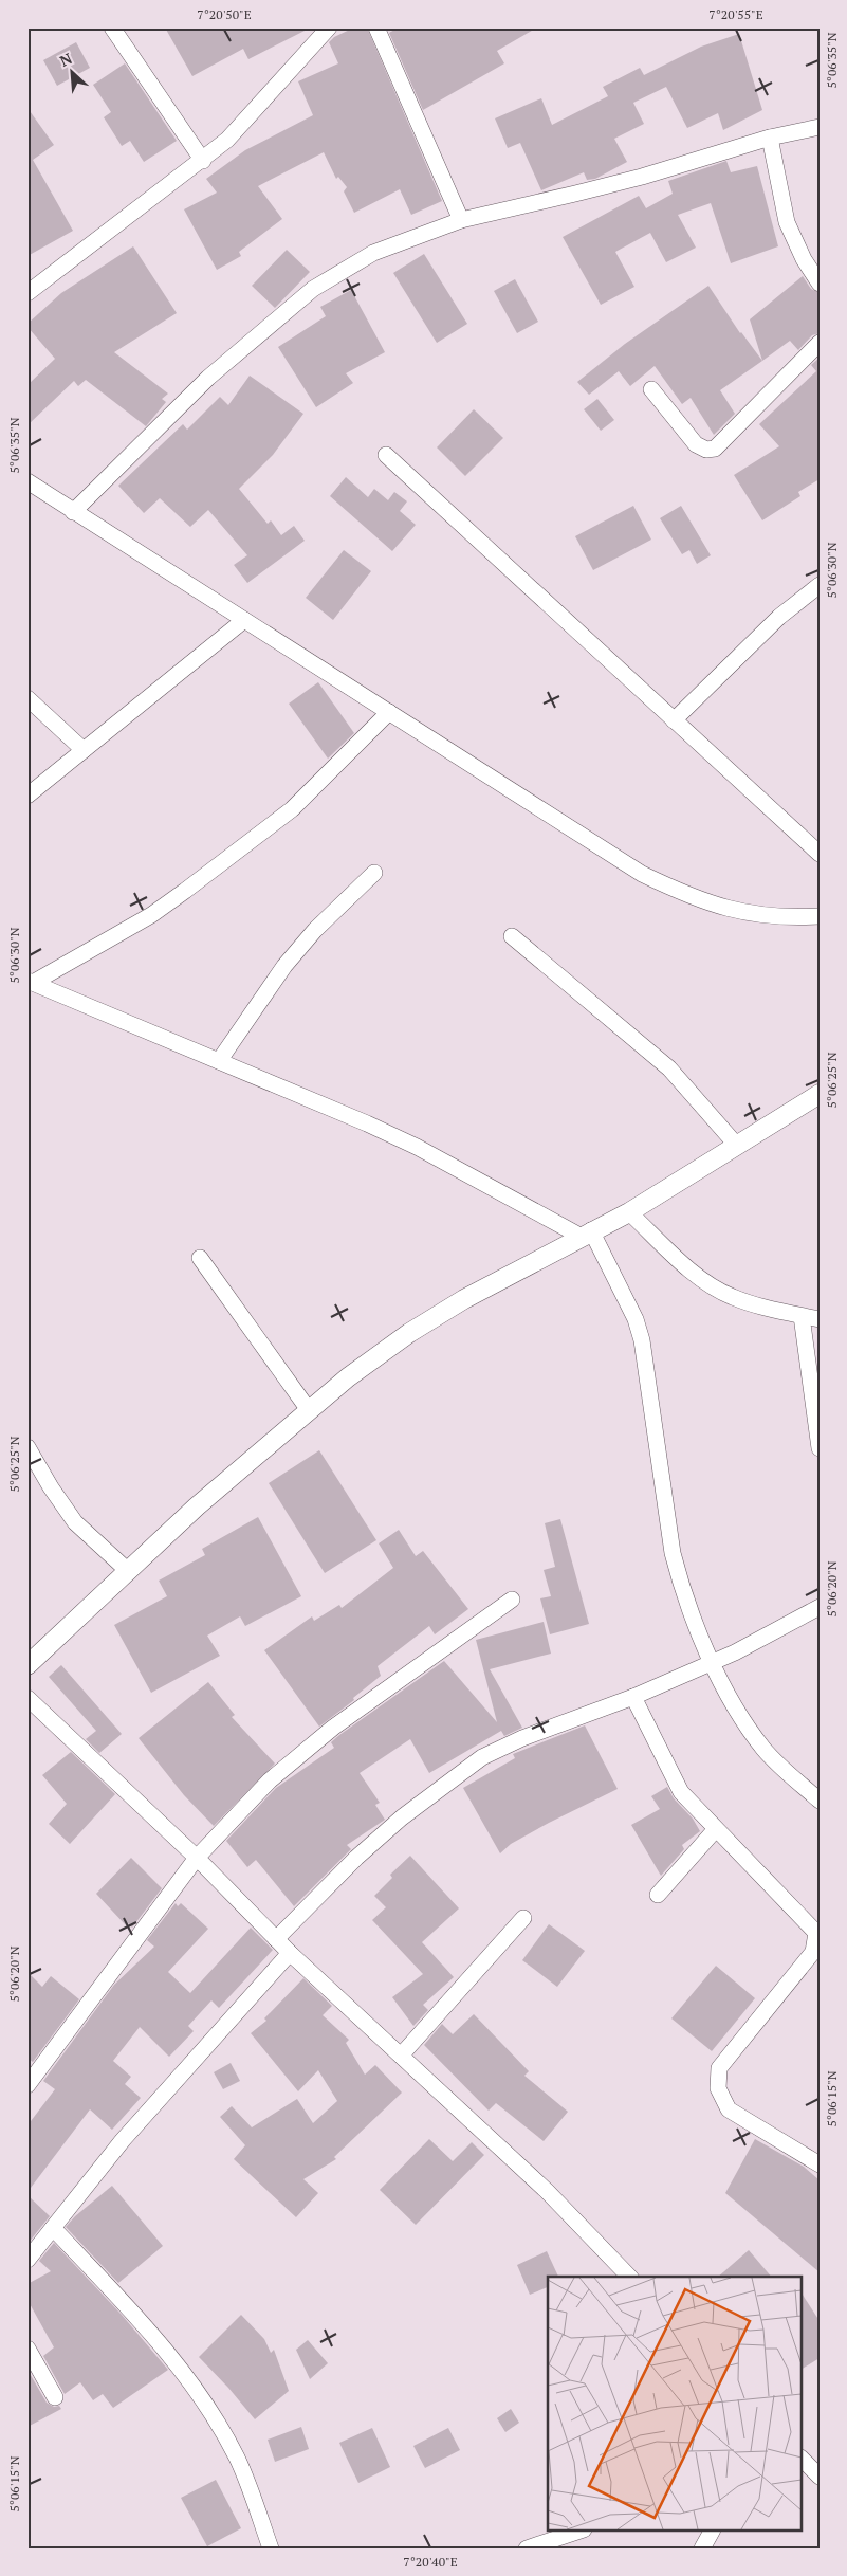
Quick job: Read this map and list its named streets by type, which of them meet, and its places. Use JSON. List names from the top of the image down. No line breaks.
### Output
{"north":"top left","coordinates":["7°20'50\"E","7°20'55\"E","5°06'35\"N","5°06'30\"N","5°06'25\"N","5°06'20\"N","5°06'15\"N","7°20'40\"E"]}
